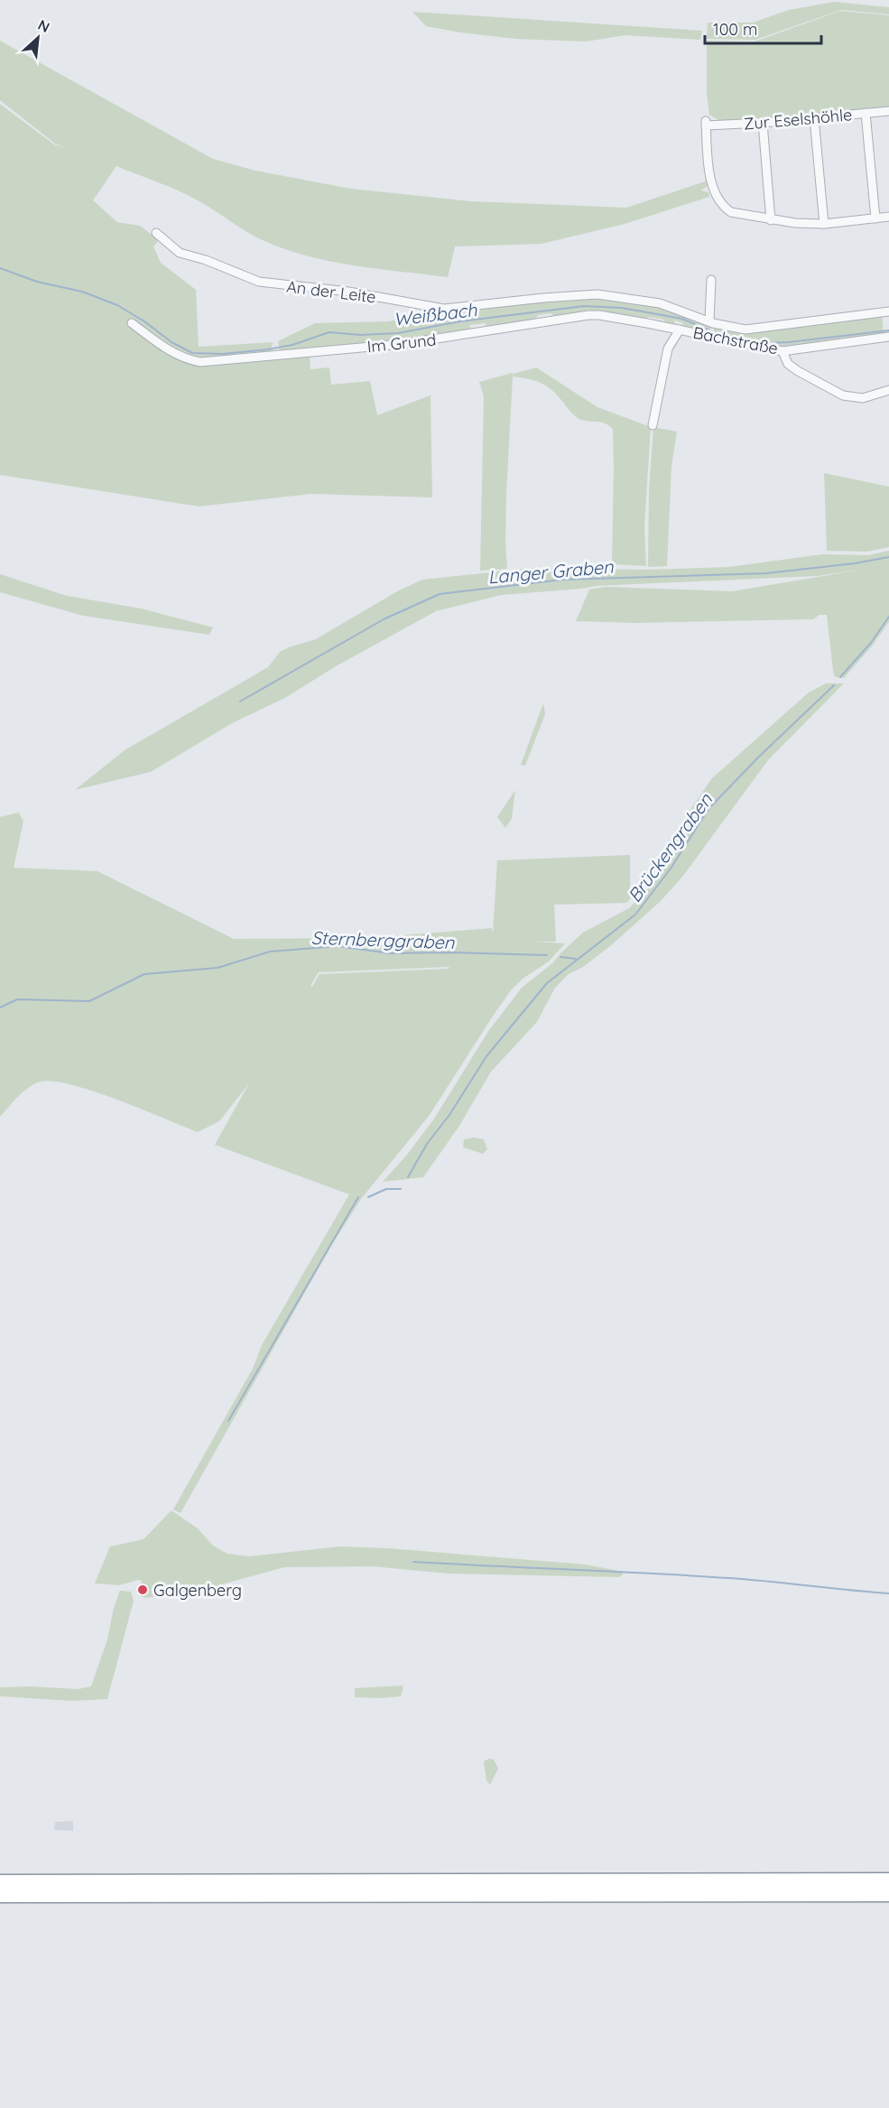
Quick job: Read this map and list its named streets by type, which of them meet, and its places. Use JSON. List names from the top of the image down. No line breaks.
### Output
{"streets":{"street":["Zur Eselshöhle","An der Leite","Bachstraße","Im Grund"]},"crossings":[["Bachstraße","Im Grund"]],"water":["Weißbach","Langer Graben","Brückengraben","Sternberggraben"],"places":["Galgenberg"],"scale_bar":"100 m","north":"top right"}
